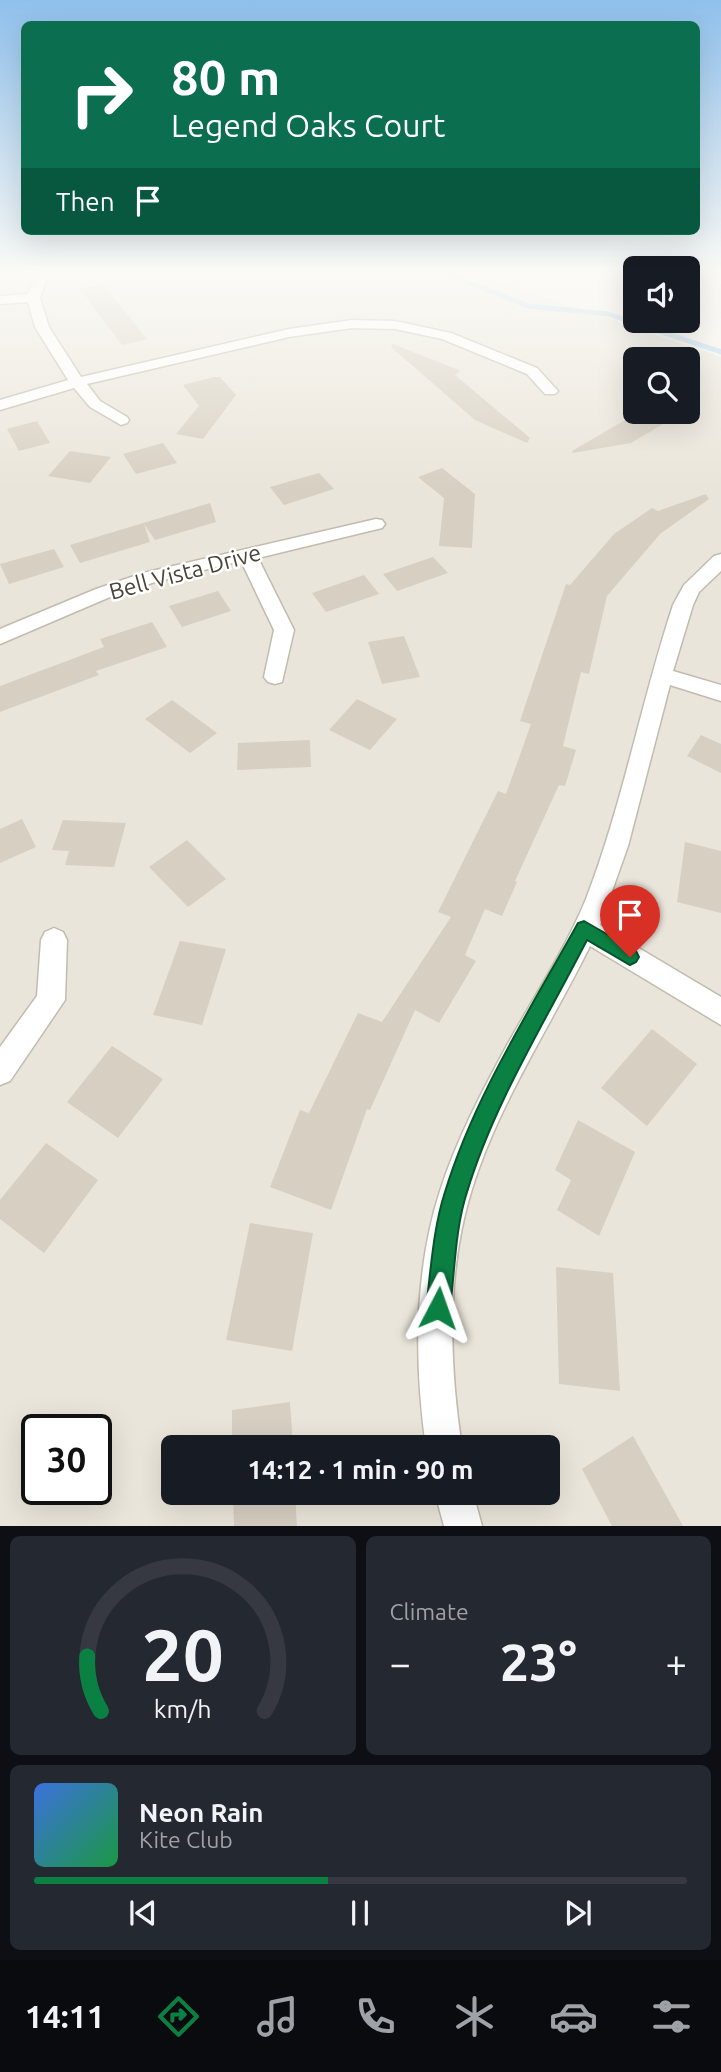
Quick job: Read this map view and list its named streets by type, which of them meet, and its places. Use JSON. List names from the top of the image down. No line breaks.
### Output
{"streets":{"street":["Bell Vista Drive"]},"page":{"turn":["80 m","Legend Oaks Court"],"then":"Then","limit":"30","trip":"14:12 · 1 min · 90 m","tile":"Climate","heat":["−","23°","+"],"song":["Neon Rain","Kite Club"],"tabs":"14:11","gauge":["20","km/h"]}}
